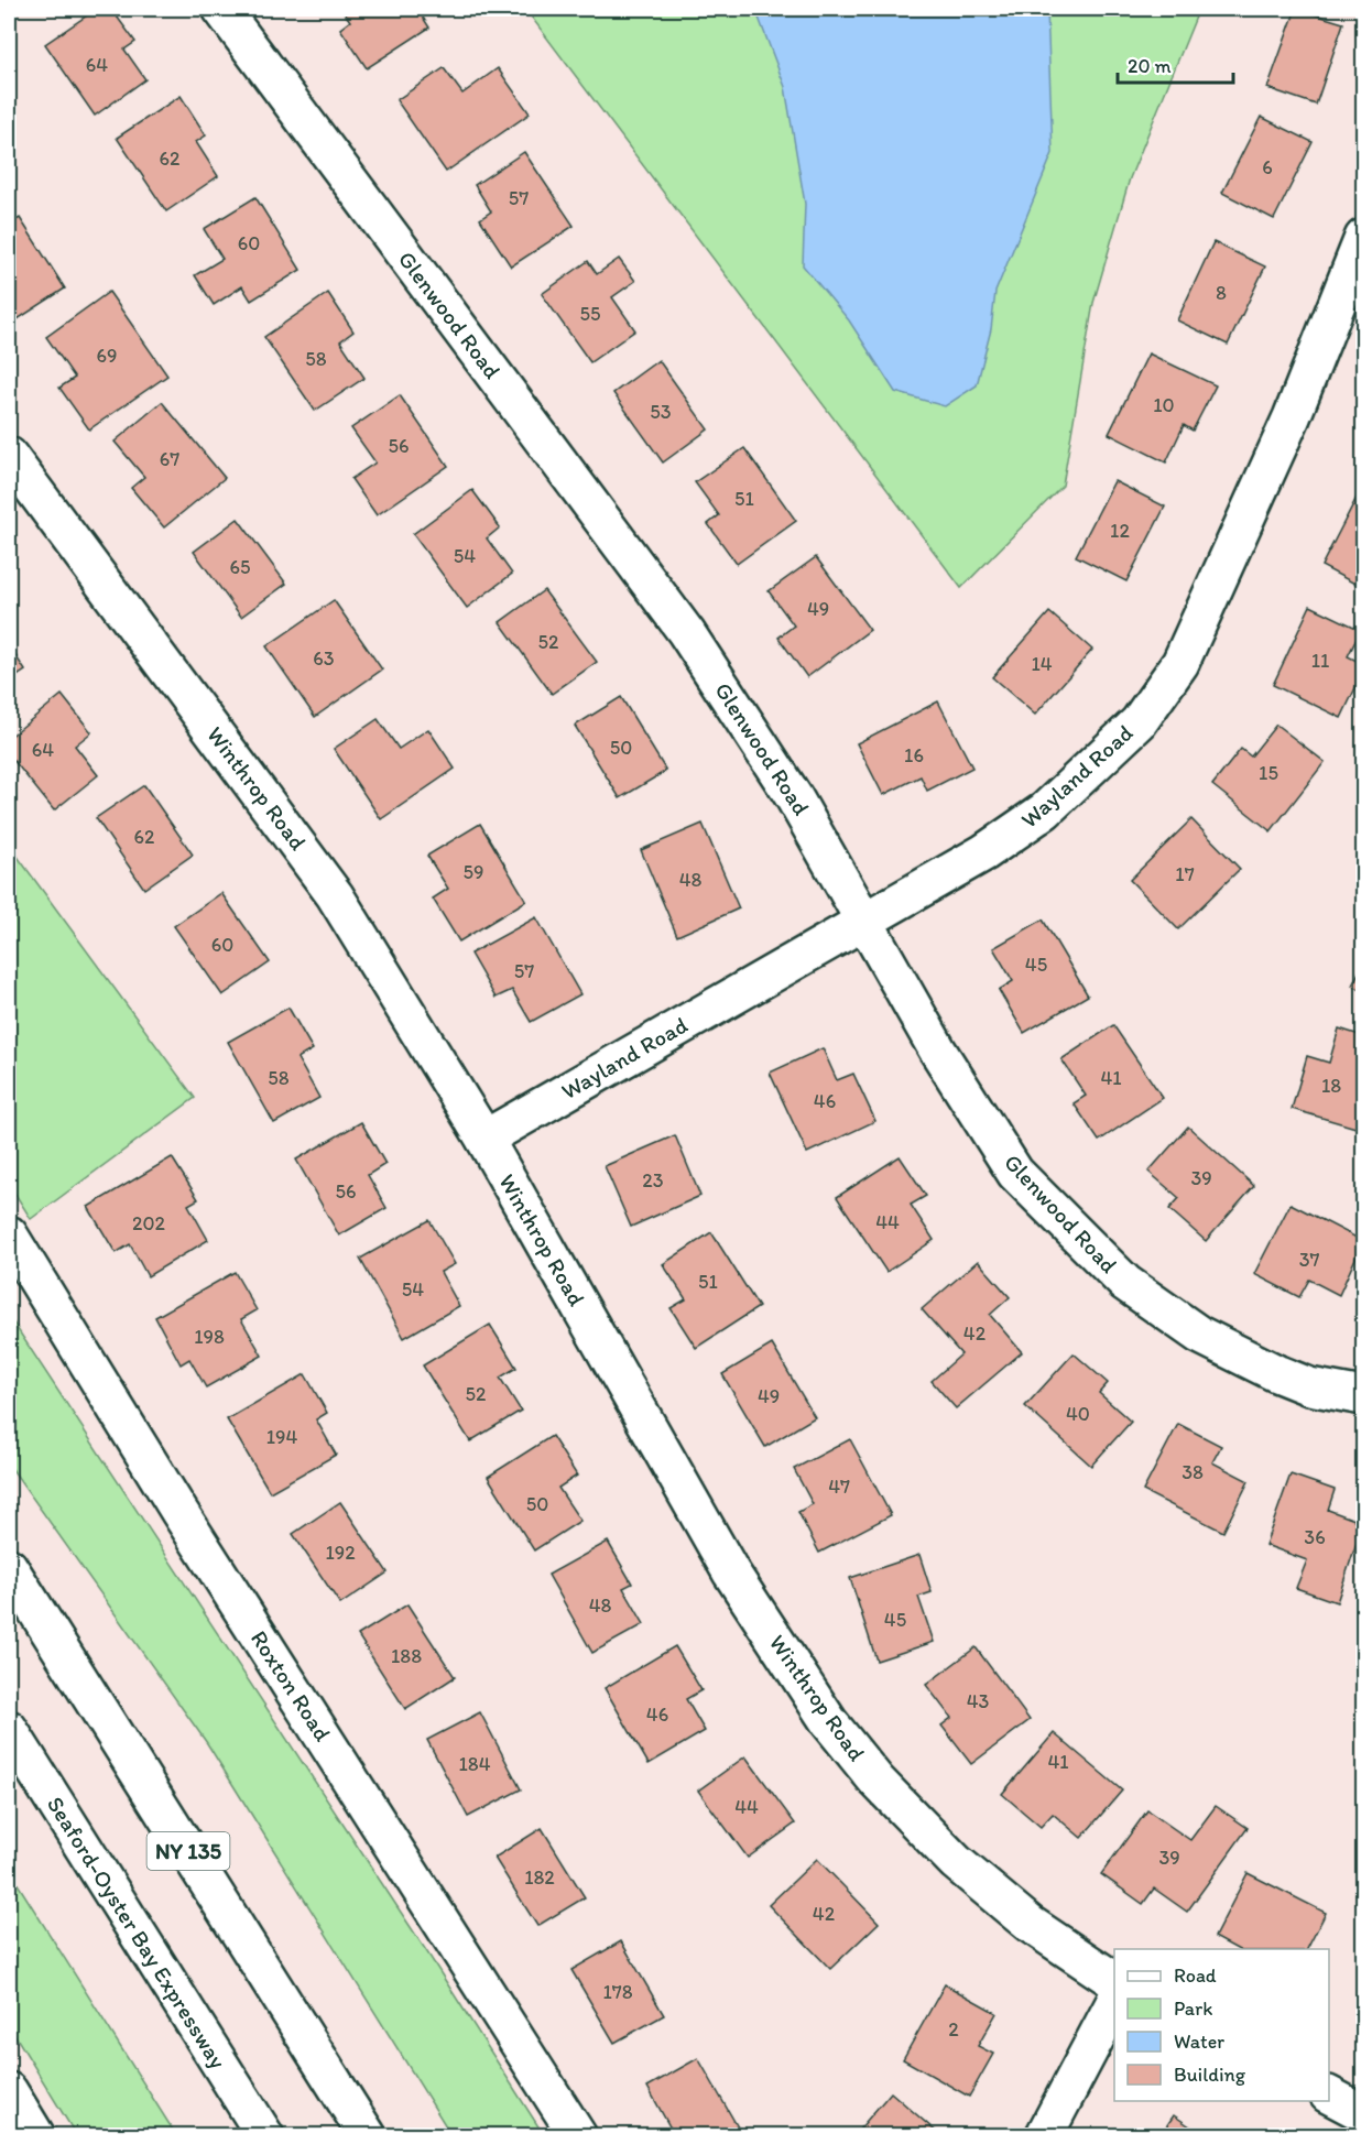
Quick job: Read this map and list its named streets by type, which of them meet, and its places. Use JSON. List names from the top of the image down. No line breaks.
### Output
{"streets":{"main road":["Glenwood Road","Wayland Road","Winthrop Road","Roxton Road","NY 135","Seaford-Oyster Bay Expressway"]},"crossings":[["Glenwood Road","Wayland Road"],["Wayland Road","Winthrop Road"]],"house_numbers":["64","62","6","57","60","8","55","69","58","10","53","56","67","51","12","54","65","49","52","63","11","14","50","64","16","15","62","59","17","48","60","45","57","58","41","18","46","39","23","56","44","202","37","51","54","42","198","52","49","40","194","38","47","50","36","192","48","45","188","43","46","41","184","44","39","182","42","178","2"],"legend":["Road","Park","Water","Building"],"scale_bar":"20 m"}
